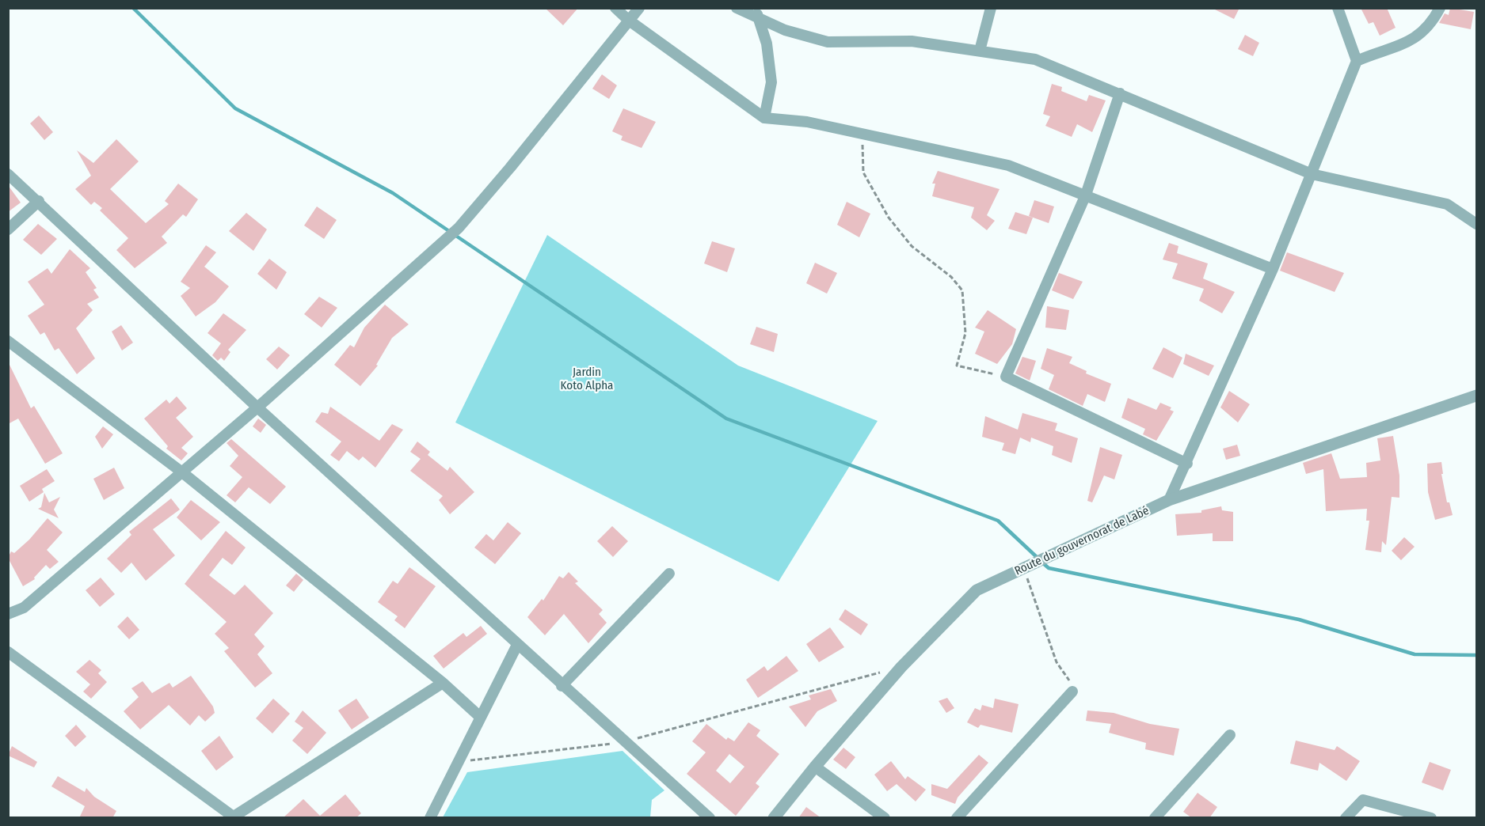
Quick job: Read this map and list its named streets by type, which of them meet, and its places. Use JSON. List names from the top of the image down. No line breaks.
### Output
{"streets":{"street":["Route du gouvernorat de Labé"]},"parks":["Jardin Koto Alpha"]}
